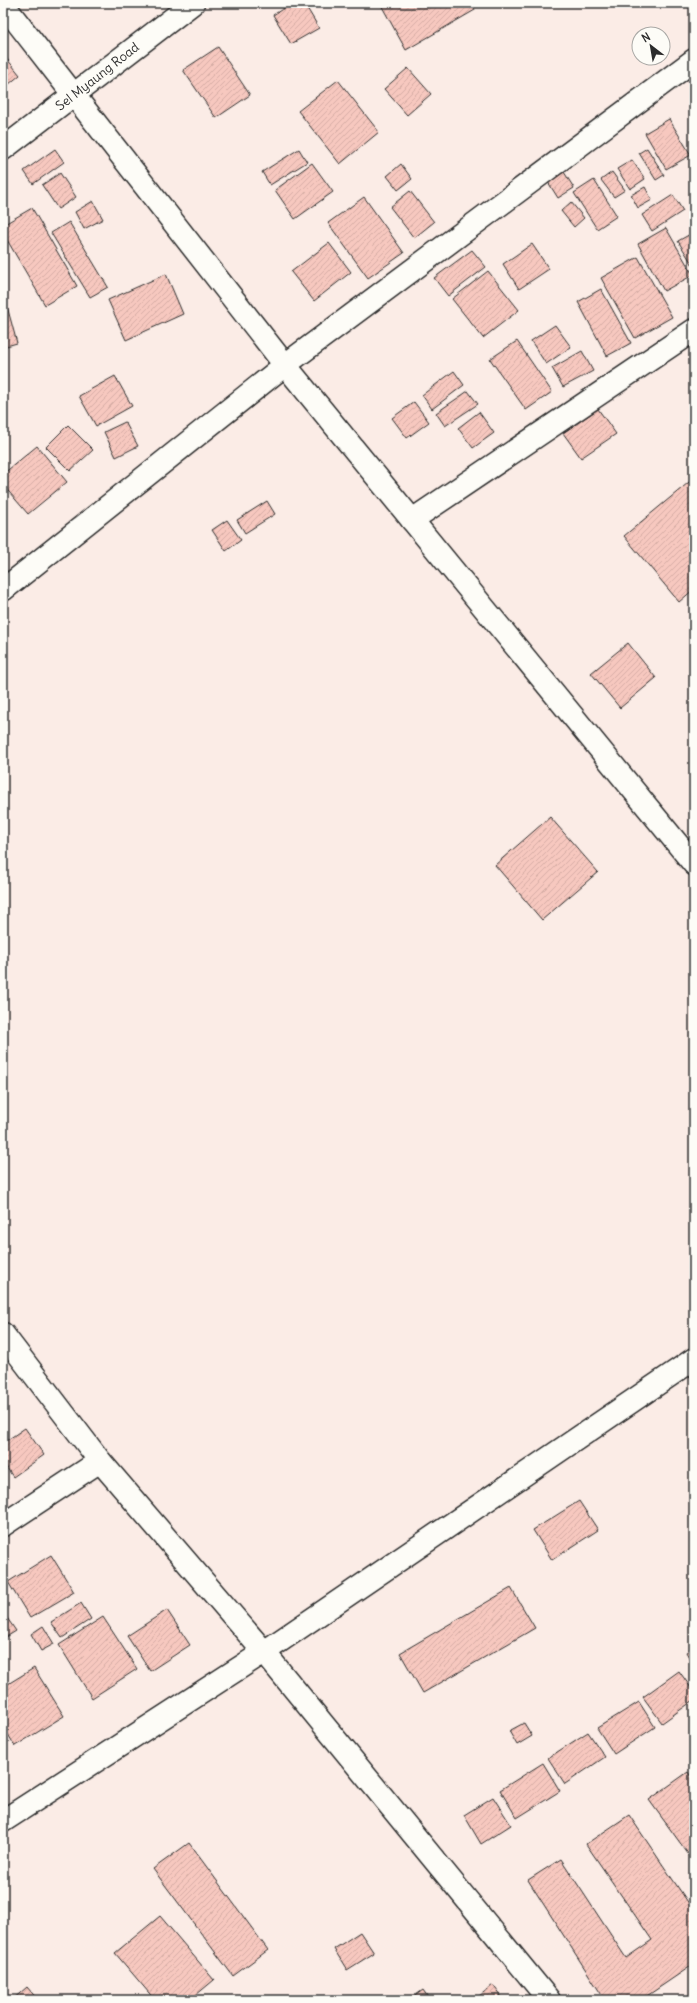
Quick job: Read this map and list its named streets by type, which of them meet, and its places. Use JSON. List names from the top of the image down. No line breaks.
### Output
{"streets":{"street":["Sel Myaung Road"]},"north":"top left"}
